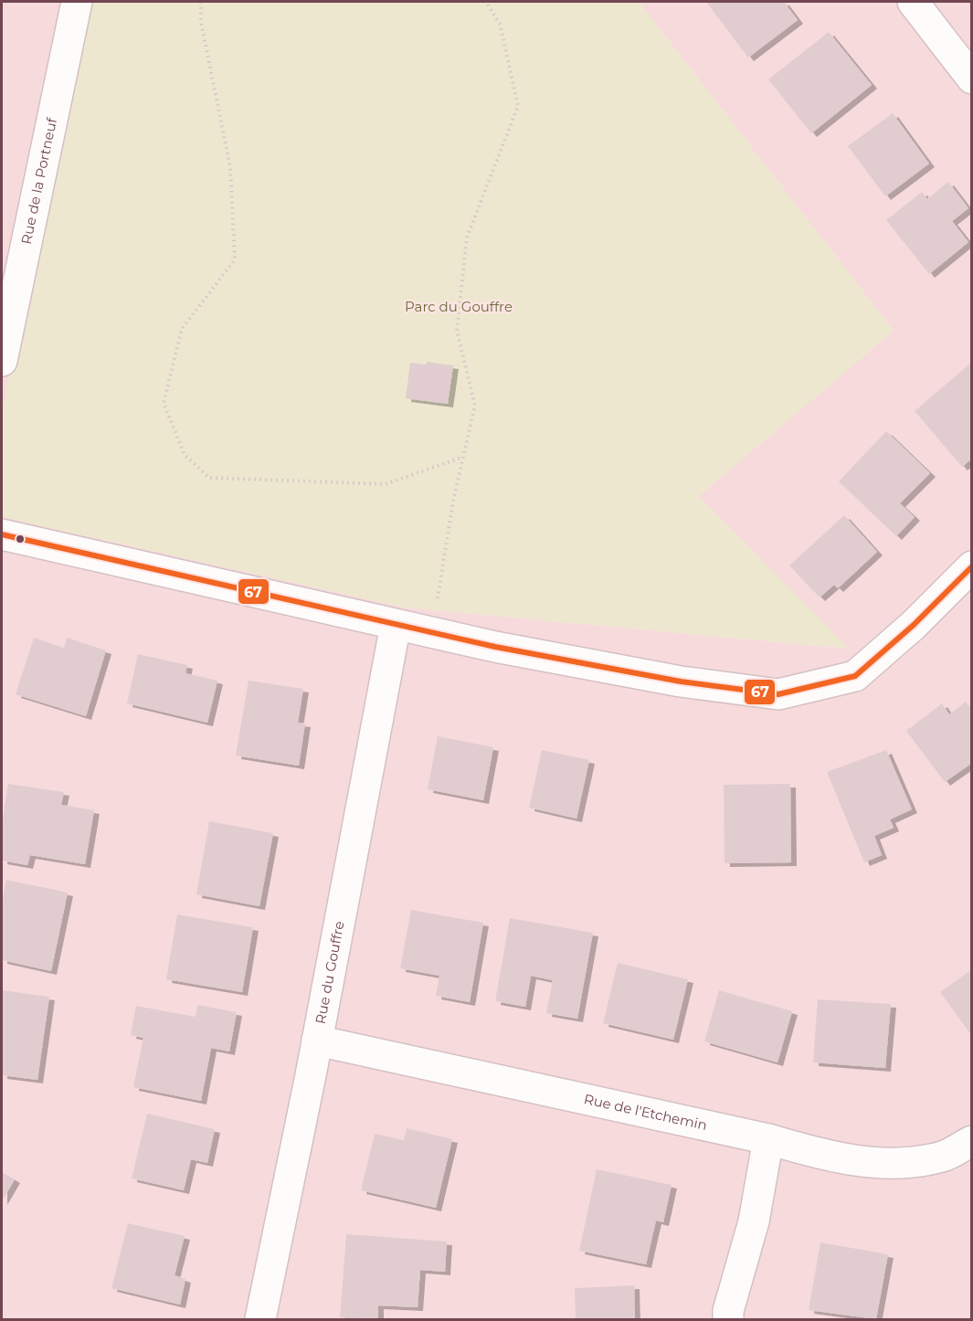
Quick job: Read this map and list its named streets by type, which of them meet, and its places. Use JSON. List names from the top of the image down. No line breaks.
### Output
{"streets":{"street":["Rue de la Portneuf","Rue du Gouffre","Rue de l'Etchemin"]},"crossings":[["Rue du Gouffre","Rue de l'Etchemin"]],"parks":["Parc du Gouffre"],"lines":["transit line 67"]}
